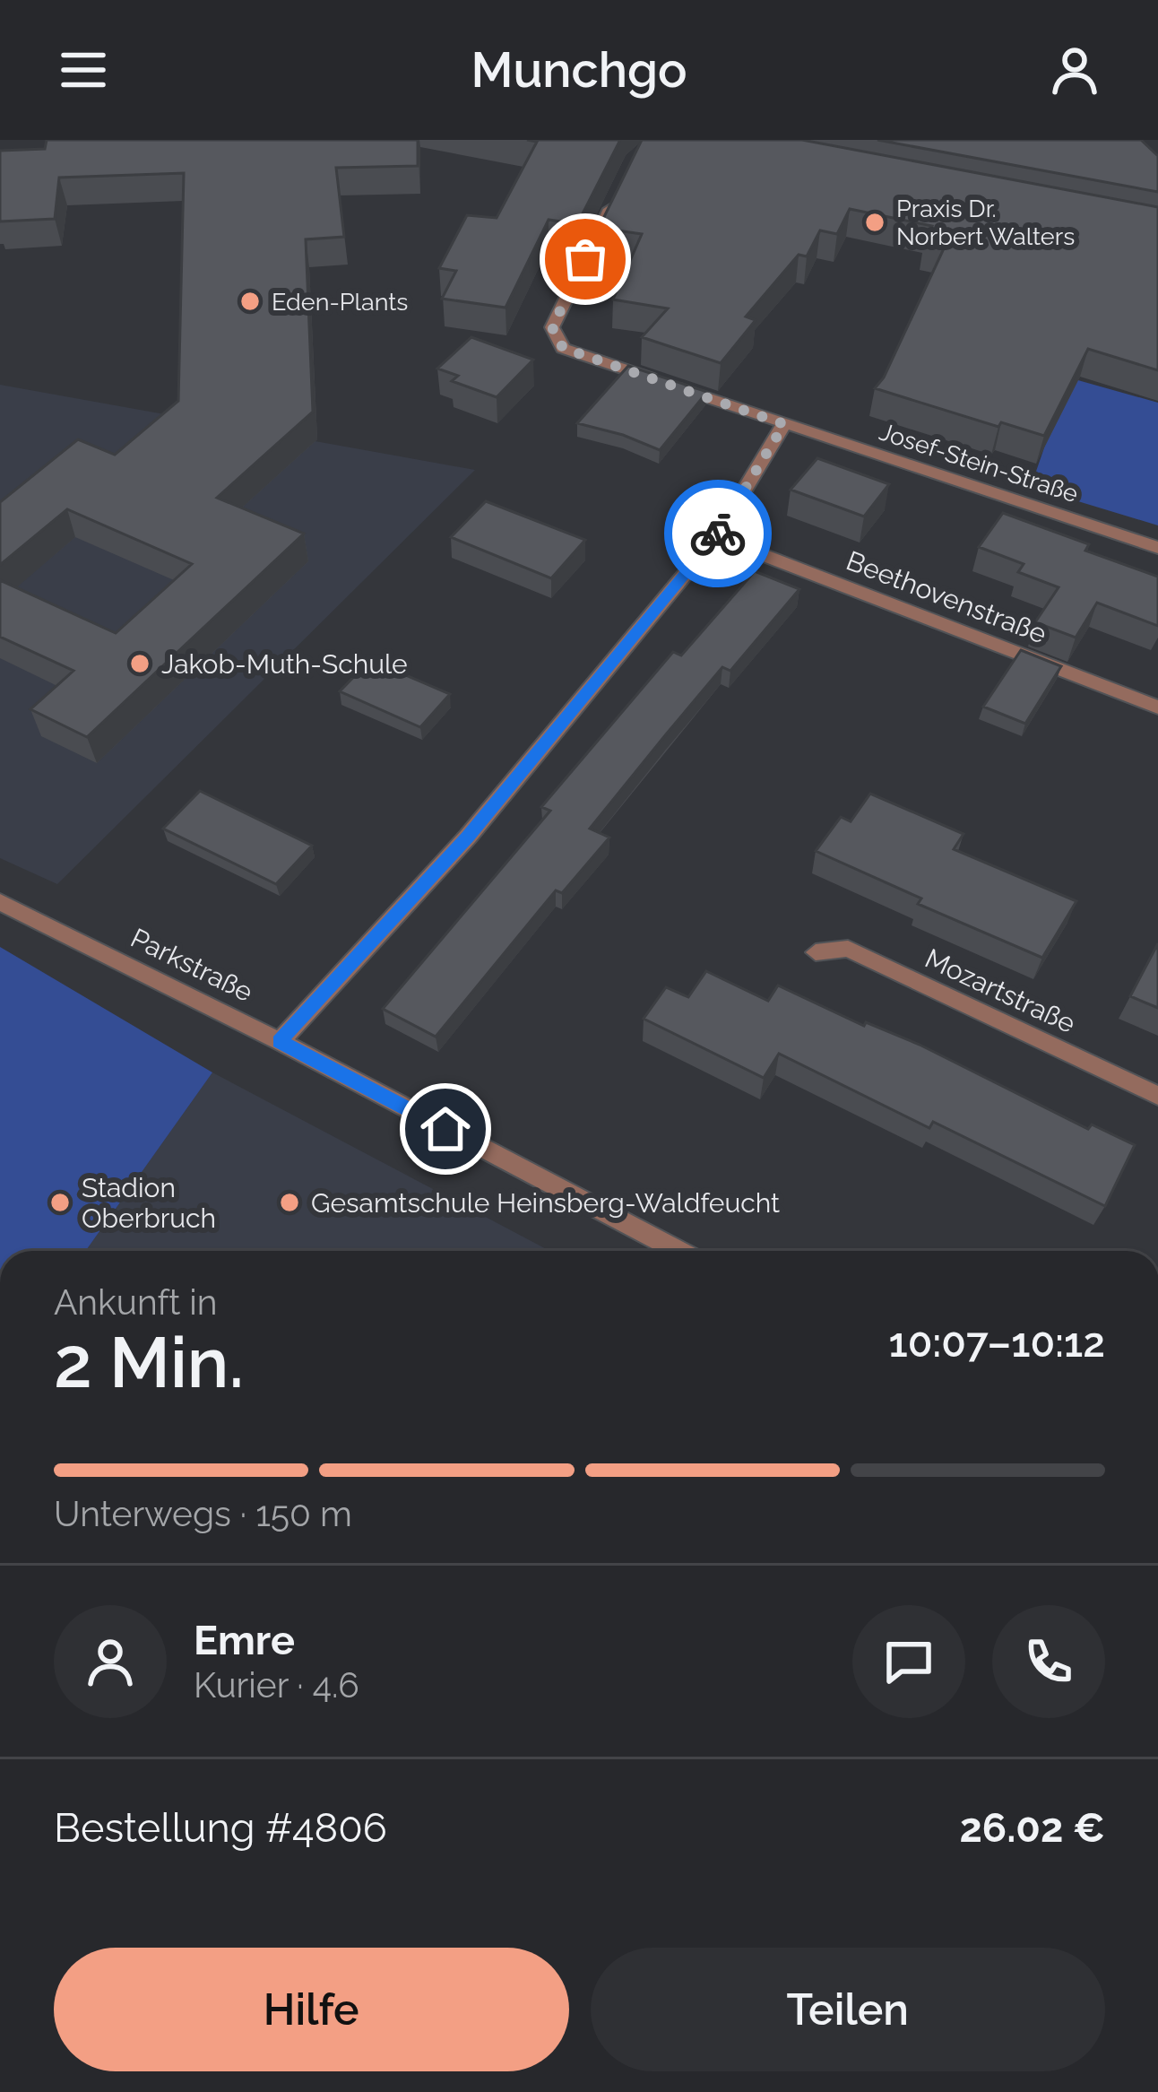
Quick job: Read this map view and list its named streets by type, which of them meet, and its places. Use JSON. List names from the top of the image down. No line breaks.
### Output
{"streets":{"street":["Josef-Stein-Straße","Beethovenstraße","Parkstraße","Mozartstraße"]},"places":["Praxis Dr. Norbert Walters","Eden-Plants","Jakob-Muth-Schule","Stadion Oberbruch","Gesamtschule Heinsberg-Waldfeucht"],"page":{"header":"Munchgo","heading":["2 Min.","Ankunft in","10:07–10:12"],"panel":["Emre","Kurier · 4.6","Bestellung #4806","26.02 €"],"bar":"Unterwegs · 150 m","buttons":["Hilfe","Teilen"]}}
